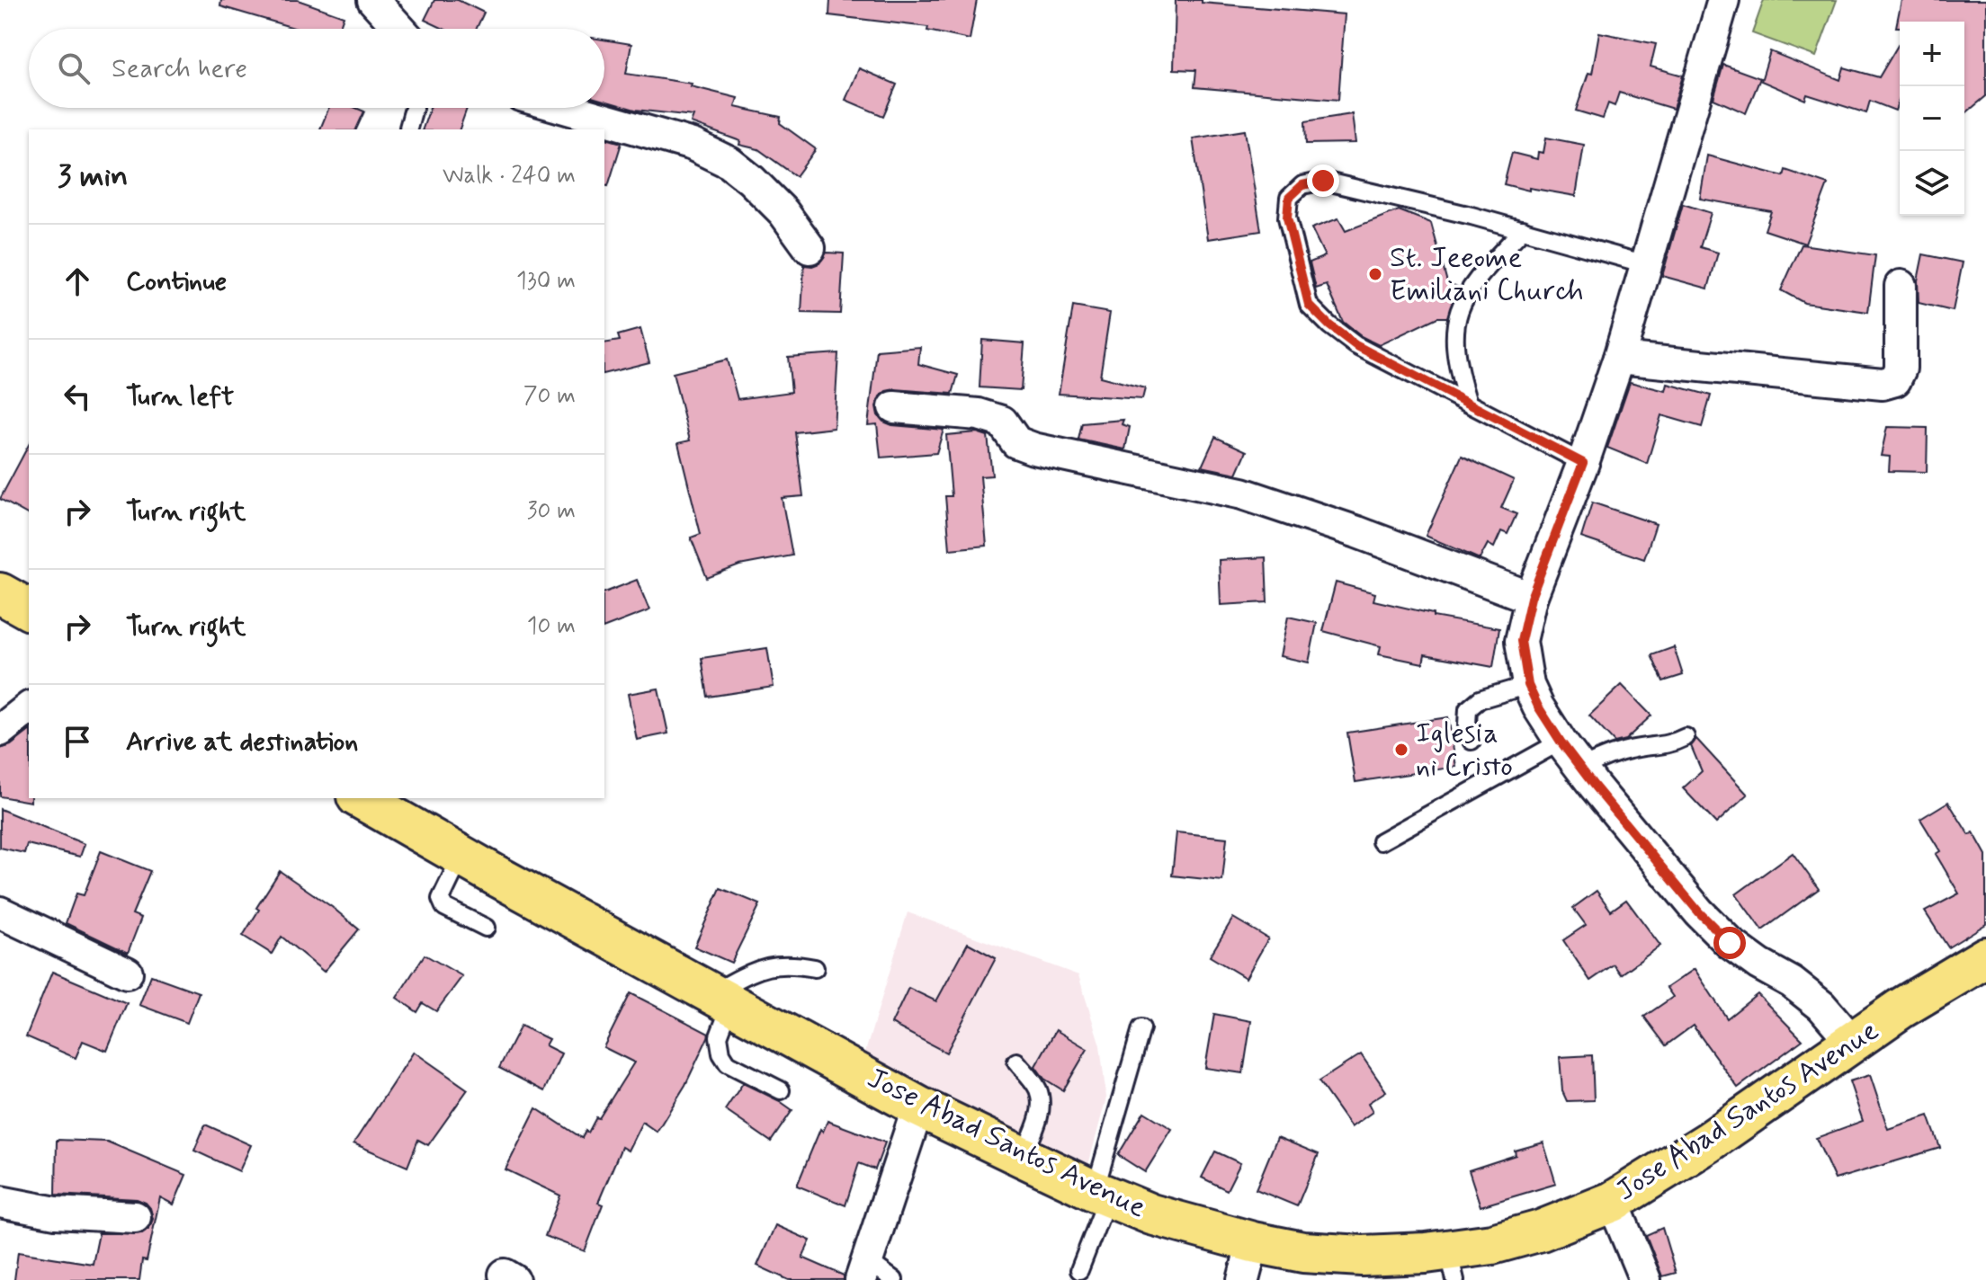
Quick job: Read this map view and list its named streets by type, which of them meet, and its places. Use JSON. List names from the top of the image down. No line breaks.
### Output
{"streets":{"highway":["Jose Abad Santos Avenue"]},"places":["St. Jeeome Emiliani Church","Iglesia ni Cristo"],"page":{"map_buttons":["+","−"],"search":"Search here","heading":["3 min","Walk · 240 m"],"list":[["Continue","130 m"],["Turn left","70 m"],["Turn right","30 m"],["Turn right","10 m"],"Arrive at destination"]}}
